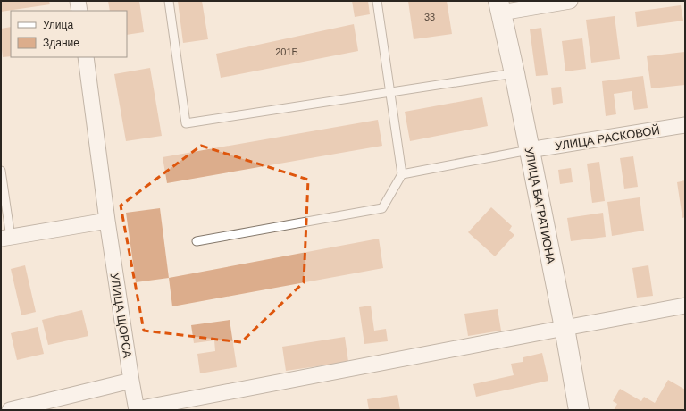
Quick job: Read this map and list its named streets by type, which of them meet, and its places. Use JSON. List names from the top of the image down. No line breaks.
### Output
{"streets":{"street":["УЛИЦА РАСКОВОЙ","УЛИЦА БАГРАТИОНА","УЛИЦА ЩОРСА"]},"crossings":[["УЛИЦА РАСКОВОЙ","УЛИЦА БАГРАТИОНА"]],"house_numbers":["33","201Б"],"legend":["Улица","Здание"]}
